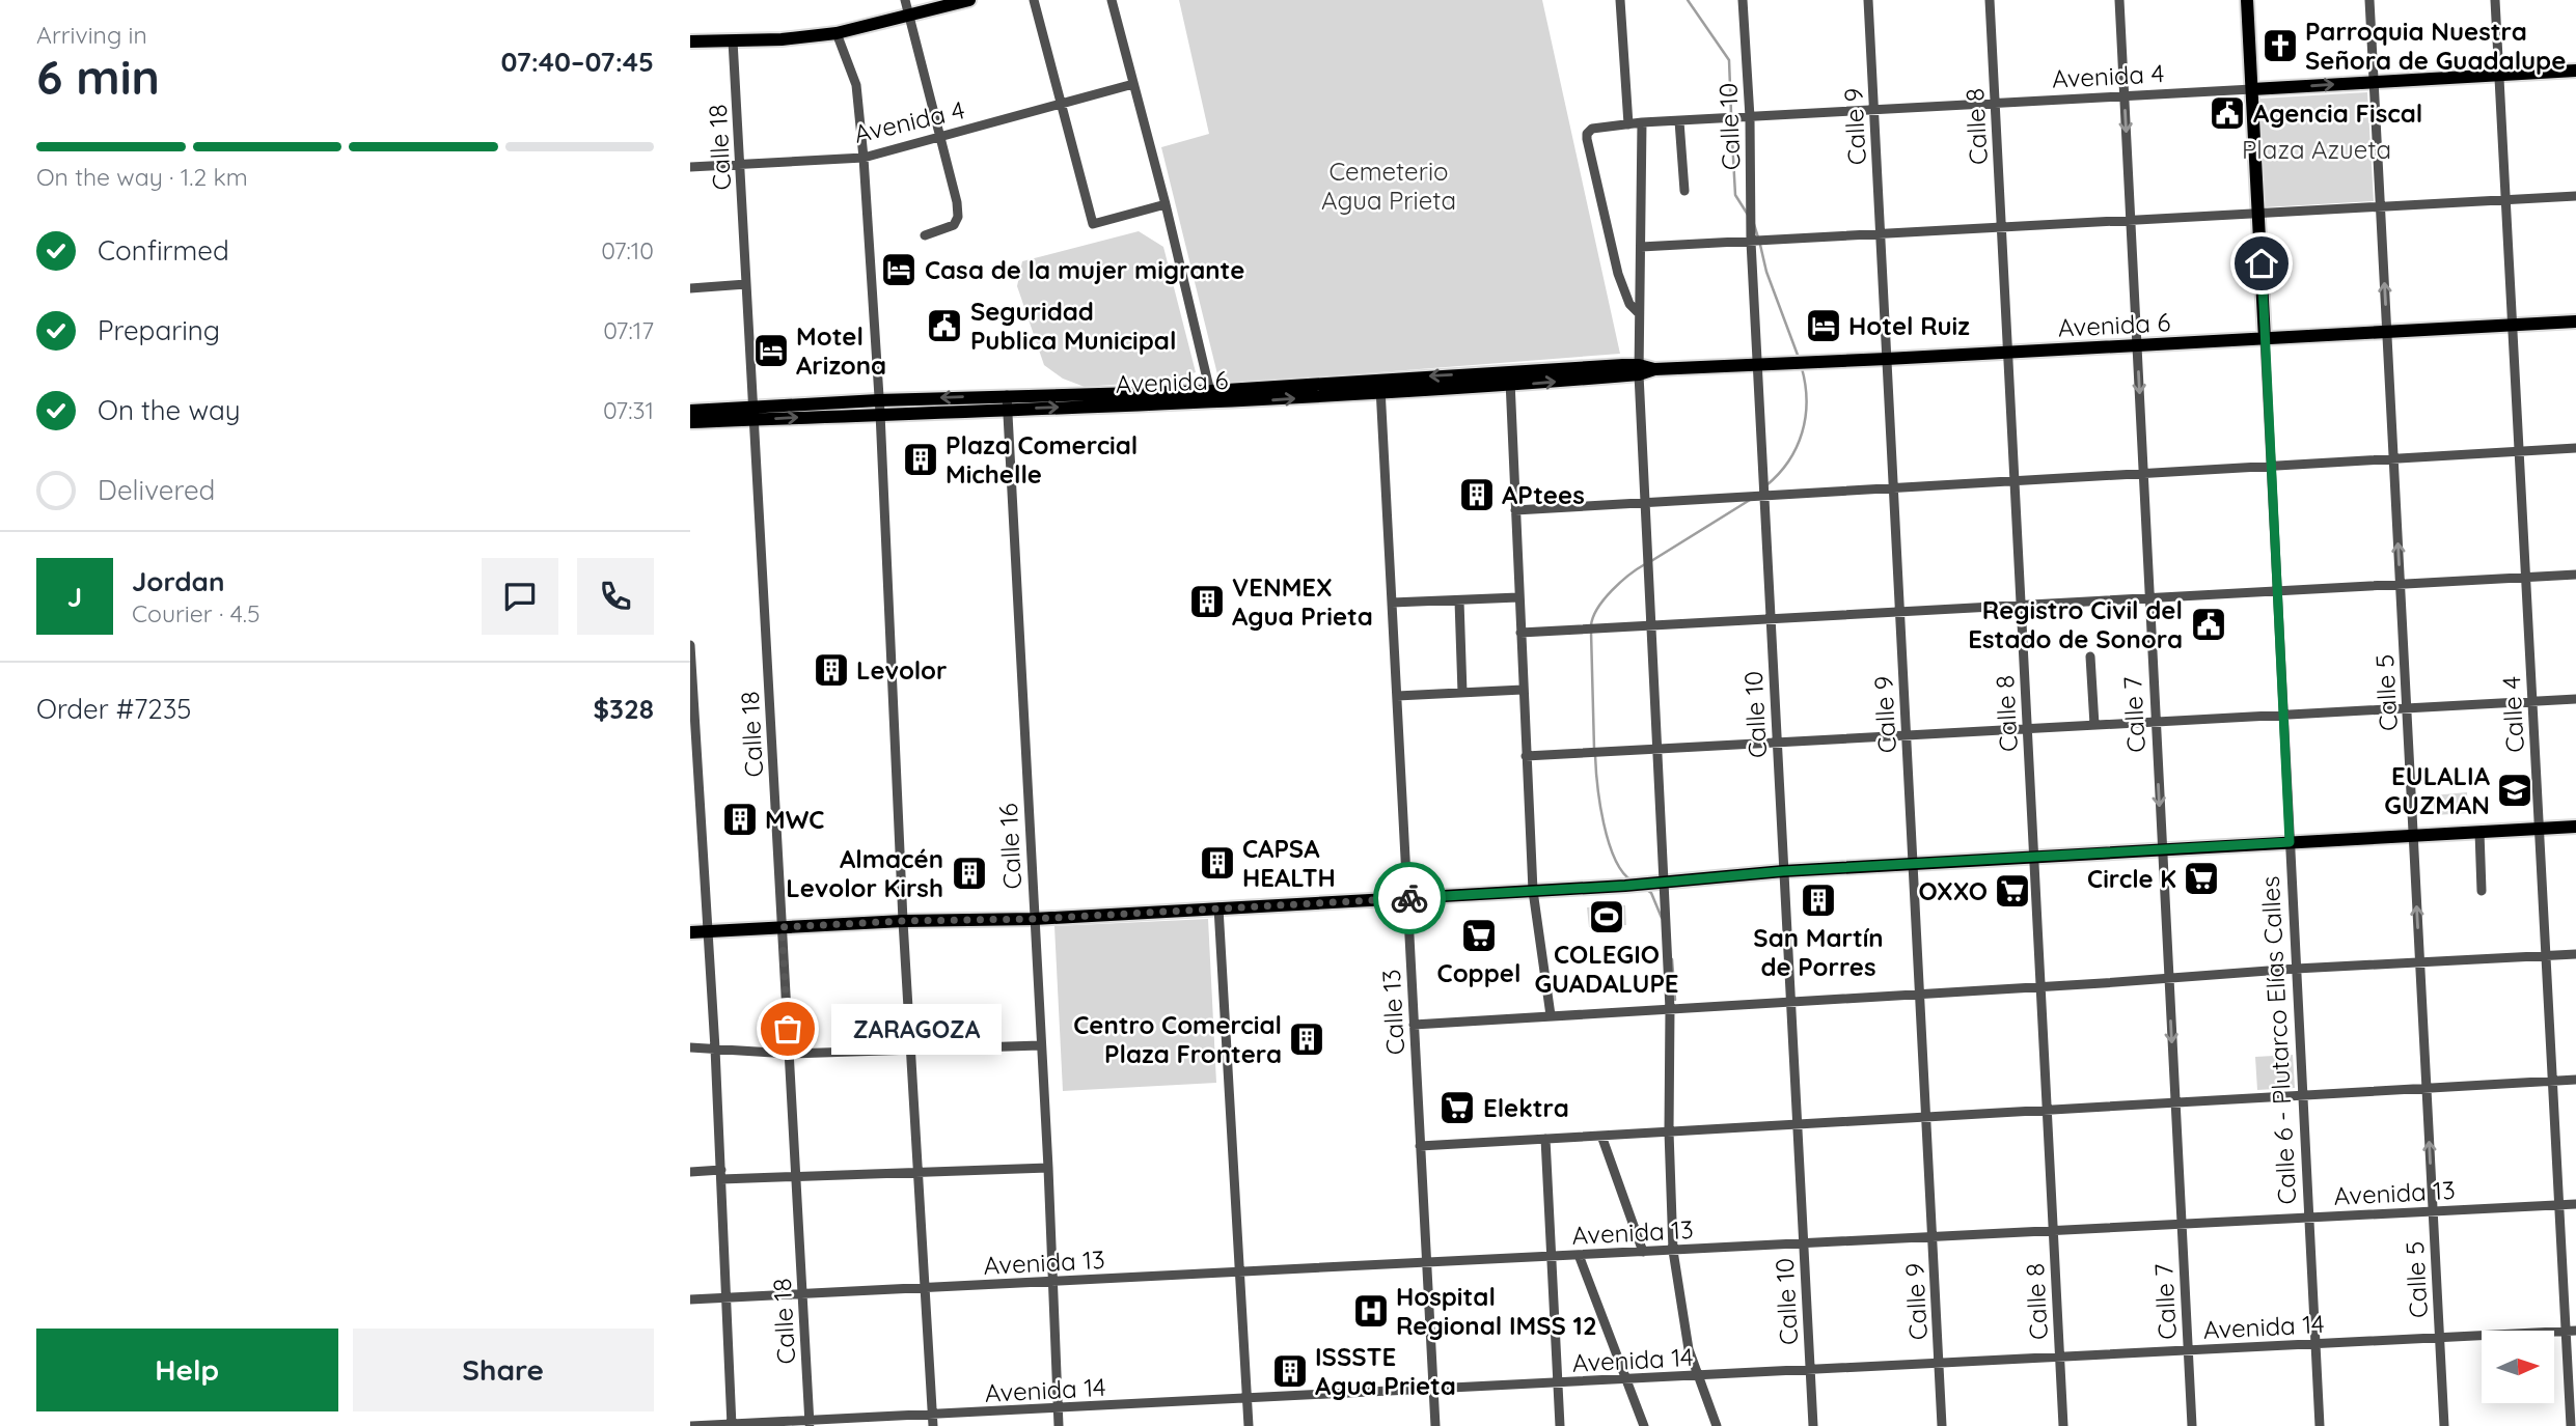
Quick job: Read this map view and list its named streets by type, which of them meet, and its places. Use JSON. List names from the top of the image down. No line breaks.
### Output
{"streets":{"main road":["Avenida 4","Avenida 6","Calle 6 - Plutarco Elías Calles"],"street":["Calle 10","Calle 9","Calle 8","Calle 18","Calle 5","Calle 7","Calle 4","Calle 16","Calle 13","Avenida 13","Avenida 14"]},"crossings":[["Avenida 4","Calle 10"],["Avenida 4","Calle 9"],["Avenida 4","Calle 8"],["Avenida 4","Calle 18"],["Avenida 4","Calle 5"],["Avenida 4","Calle 7"],["Avenida 4","Calle 4"],["Avenida 4","Calle 6 - Plutarco Elías Calles"],["Calle 10","Avenida 6"],["Calle 10","Avenida 13"],["Calle 10","Avenida 14"],["Calle 9","Avenida 6"],["Calle 9","Avenida 13"],["Calle 9","Avenida 14"],["Calle 8","Avenida 6"],["Calle 8","Avenida 13"],["Calle 8","Avenida 14"],["Calle 18","Avenida 6"],["Calle 18","Avenida 13"],["Calle 18","Avenida 14"],["Avenida 6","Calle 5"],["Avenida 6","Calle 7"],["Avenida 6","Calle 4"],["Avenida 6","Calle 16"],["Avenida 6","Calle 13"],["Avenida 6","Calle 6 - Plutarco Elías Calles"],["Calle 5","Avenida 13"],["Calle 5","Avenida 14"],["Calle 7","Avenida 13"],["Calle 7","Avenida 14"],["Calle 4","Avenida 13"],["Calle 4","Avenida 14"],["Calle 16","Avenida 13"],["Calle 16","Avenida 14"],["Calle 13","Avenida 13"],["Calle 13","Avenida 14"],["Calle 6 - Plutarco Elías Calles","Avenida 13"],["Calle 6 - Plutarco Elías Calles","Avenida 14"]],"one_way":["Calle 5","Calle 7"],"parks":["Plaza Azueta","Cemeterio Agua Prieta"],"places":{"church":["Parroquia Nuestra Señora de Guadalupe"],"public building":["Agencia Fiscal","Seguridad Publica Municipal","Registro Civil del Estado de Sonora"],"hotel":["Casa de la mujer migrante","Hotel Ruiz","Motel Arizona"],"building":["Plaza Comercial Michelle","APtees","VENMEX Agua Prieta","Levolor","MWC","CAPSA HEALTH","Almacén Levolor Kirsh","San Martín de Porres","Centro Comercial Plaza Frontera","ISSSTE Agua Prieta"],"school or university":["EULALIA GUZMAN"],"supermarket":["Circle K","OXXO","Coppel","Elektra"],"sports":["COLEGIO GUADALUPE"],"other":["ZARAGOZA"],"hospital":["Hospital Regional IMSS 12"]},"north":"right","page":{"heading":["6 min","Arriving in","07:40–07:45"],"panel":["Jordan","Courier · 4.5","Order #7235","$328"],"bar":"On the way · 1.2 km","list":[["Confirmed","07:10"],["Preparing","07:17"],["On the way","07:31"],"Delivered"],"round":"J","bubble":"ZARAGOZA","buttons":["Help","Share"]}}
